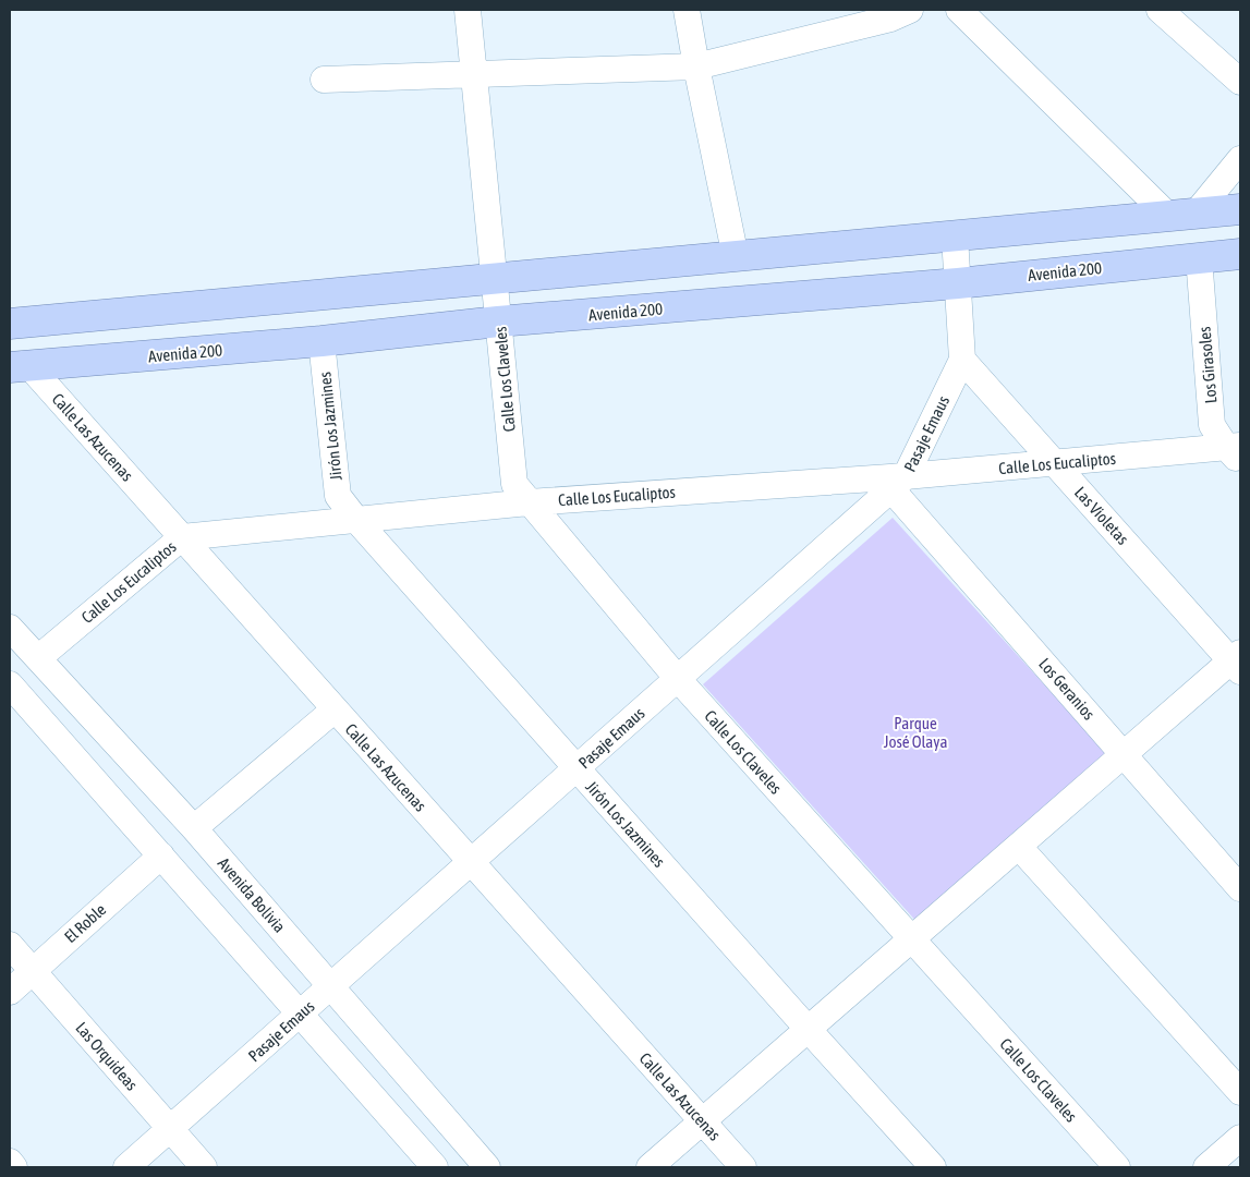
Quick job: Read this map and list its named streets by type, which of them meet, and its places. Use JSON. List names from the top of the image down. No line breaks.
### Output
{"streets":{"main road":["Avenida 200"],"street":["Los Girasoles","Calle Los Claveles","Jirón Los Jazmines","Pasaje Emaus","Calle Las Azucenas","Calle Los Eucaliptos","Las Violetas","Los Geranios","Avenida Bolivia","El Roble","Las Orquideas"]},"crossings":[["Avenida 200","Los Girasoles"],["Avenida 200","Calle Los Claveles"],["Avenida 200","Jirón Los Jazmines"],["Avenida 200","Pasaje Emaus"],["Avenida 200","Calle Las Azucenas"],["Los Girasoles","Calle Los Eucaliptos"],["Calle Los Claveles","Pasaje Emaus"],["Calle Los Claveles","Calle Los Eucaliptos"],["Jirón Los Jazmines","Pasaje Emaus"],["Jirón Los Jazmines","Calle Los Eucaliptos"],["Pasaje Emaus","Calle Las Azucenas"],["Pasaje Emaus","Calle Los Eucaliptos"],["Pasaje Emaus","Las Violetas"],["Pasaje Emaus","Los Geranios"],["Pasaje Emaus","Avenida Bolivia"],["Pasaje Emaus","Las Orquideas"],["Calle Las Azucenas","Calle Los Eucaliptos"],["Calle Los Eucaliptos","Las Violetas"],["Calle Los Eucaliptos","Los Geranios"],["Calle Los Eucaliptos","Avenida Bolivia"],["El Roble","Las Orquideas"]],"parks":["Parque José Olaya"]}
